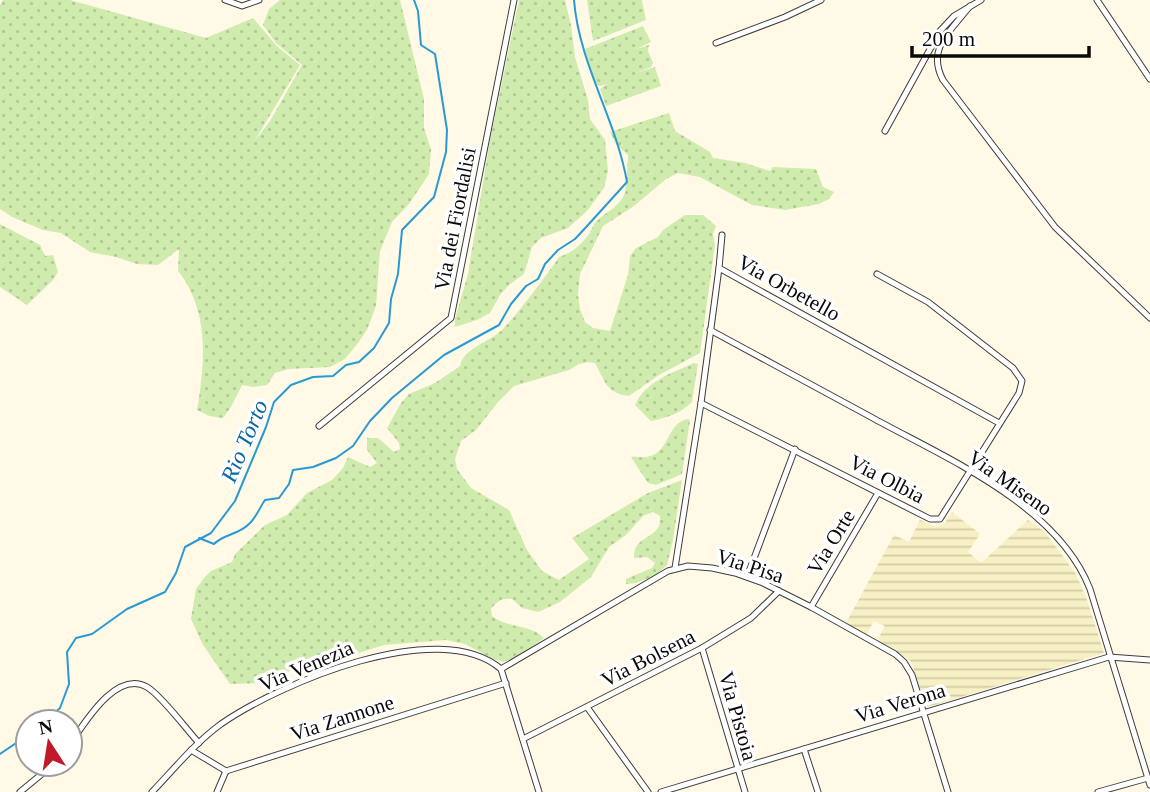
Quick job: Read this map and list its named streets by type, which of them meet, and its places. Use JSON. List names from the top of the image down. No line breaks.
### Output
{"streets":{"street":["Via dei Fiordalisi","Via Orbetello","Via Olbia","Via Miseno","Via Orte","Via Pisa","Via Bolsena","Via Venezia","Via Verona","Via Pistoia","Via Zannone"]},"crossings":[["Via Orbetello","Via Olbia"],["Via Orbetello","Via Miseno"],["Via Orbetello","Via Pisa"],["Via Olbia","Via Miseno"],["Via Olbia","Via Orte"],["Via Miseno","Via Verona"],["Via Orte","Via Pisa"],["Via Pisa","Via Bolsena"],["Via Pisa","Via Venezia"],["Via Pisa","Via Verona"],["Via Bolsena","Via Pistoia"],["Via Verona","Via Pistoia"]],"water":["Rio Torto"],"scale_bar":"200 m","north":"top"}
